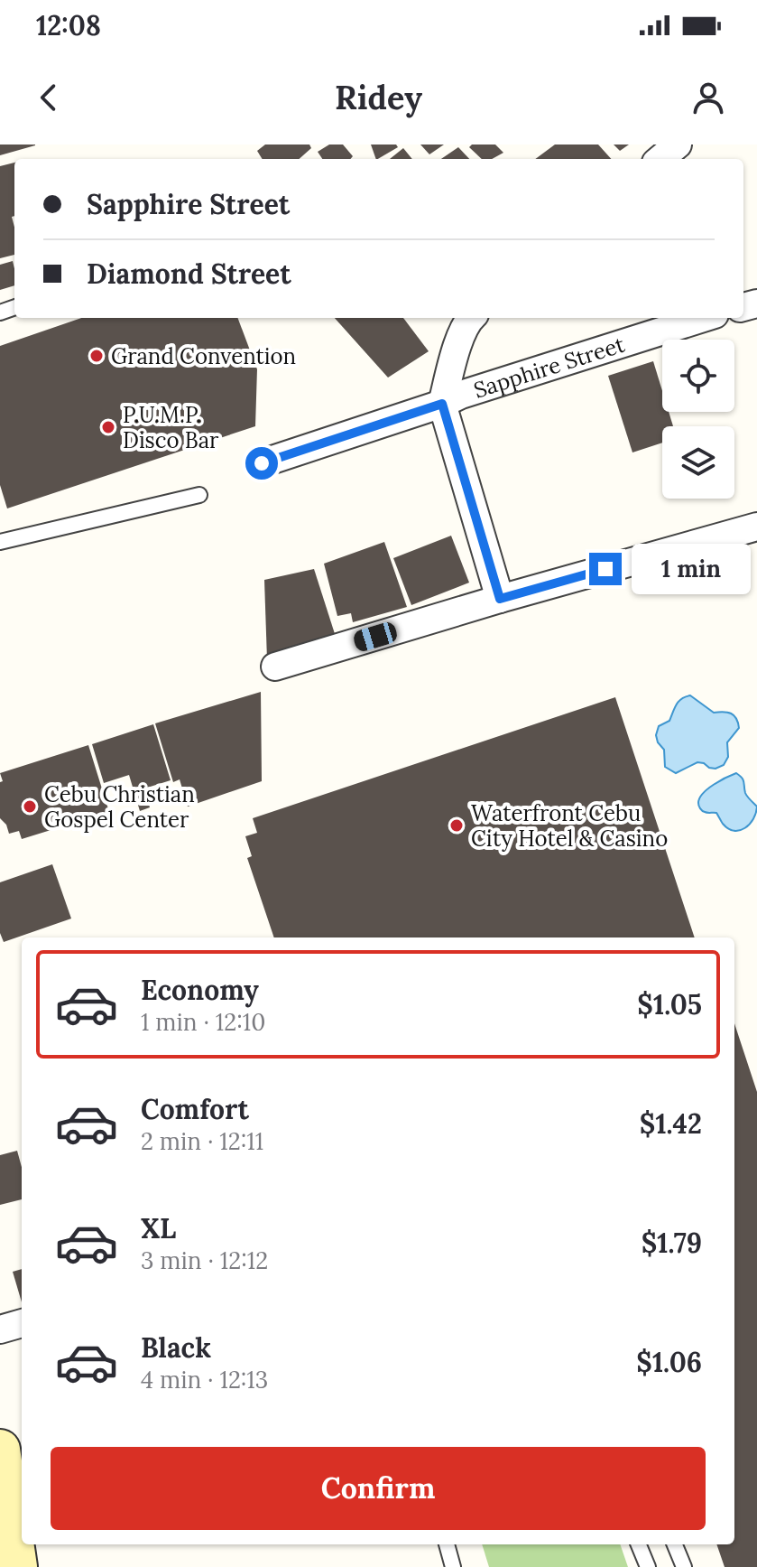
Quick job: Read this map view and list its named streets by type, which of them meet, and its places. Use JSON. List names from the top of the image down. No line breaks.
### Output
{"streets":{"street":["Sapphire Street"]},"places":["Grand Convention","P.U.M.P. Disco Bar","Cebu Christian Gospel Center","Waterfront Cebu City Hotel & Casino"],"page":{"status":"12:08","header":"Ridey","banner":["Sapphire Street","Diamond Street"],"bubble":"1 min","list":[{"name":"Economy","note":"1 min · 12:10","value":"$1.05"},{"name":"Comfort","note":"2 min · 12:11","value":"$1.42"},{"name":"XL","note":"3 min · 12:12","value":"$1.79"},{"name":"Black","note":"4 min · 12:13","value":"$1.06"}],"buttons":"Confirm"}}
